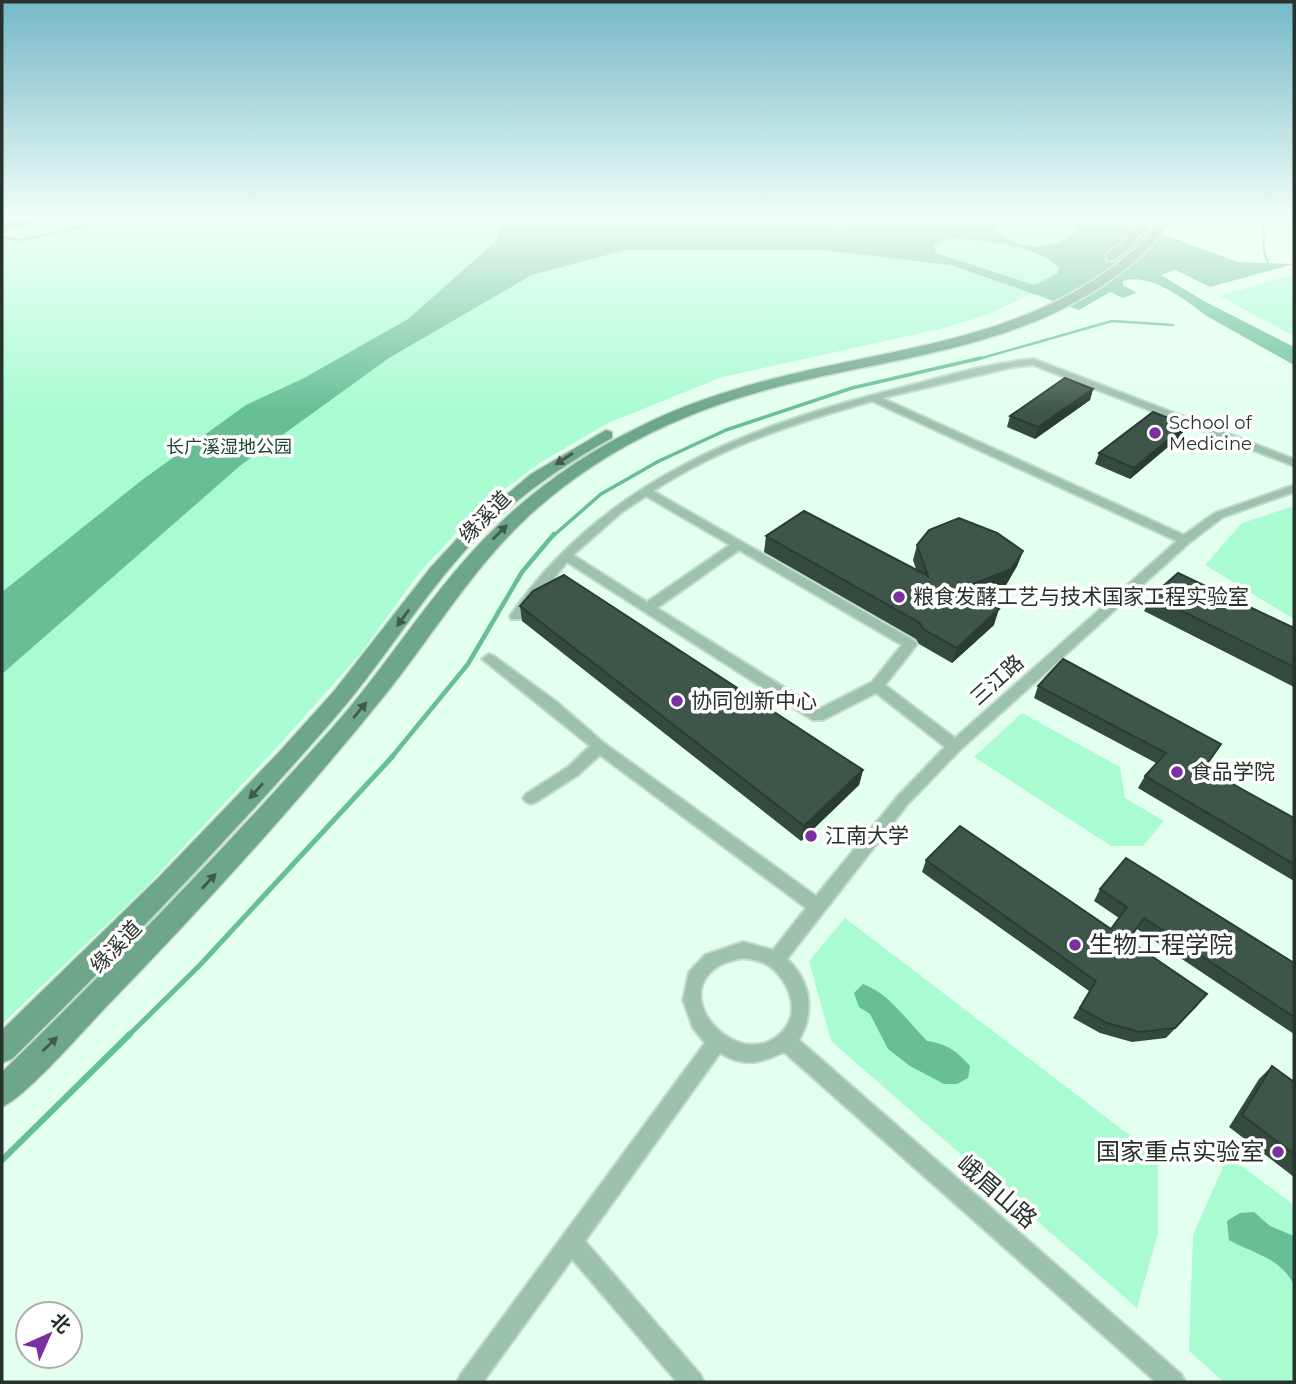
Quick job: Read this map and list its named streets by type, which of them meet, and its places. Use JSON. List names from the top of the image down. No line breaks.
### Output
{"streets":{"main road":["缘溪道"],"street":["三江路","峨眉山路"]},"crossings":[["三江路","峨眉山路"]],"parks":["长广溪湿地公园"],"places":["School of Medicine","粮食发酵工艺与技术国家工程实验室","协同创新中心","食品学院","江南大学","生物工程学院","国家重点实验室"],"north":"top right"}
